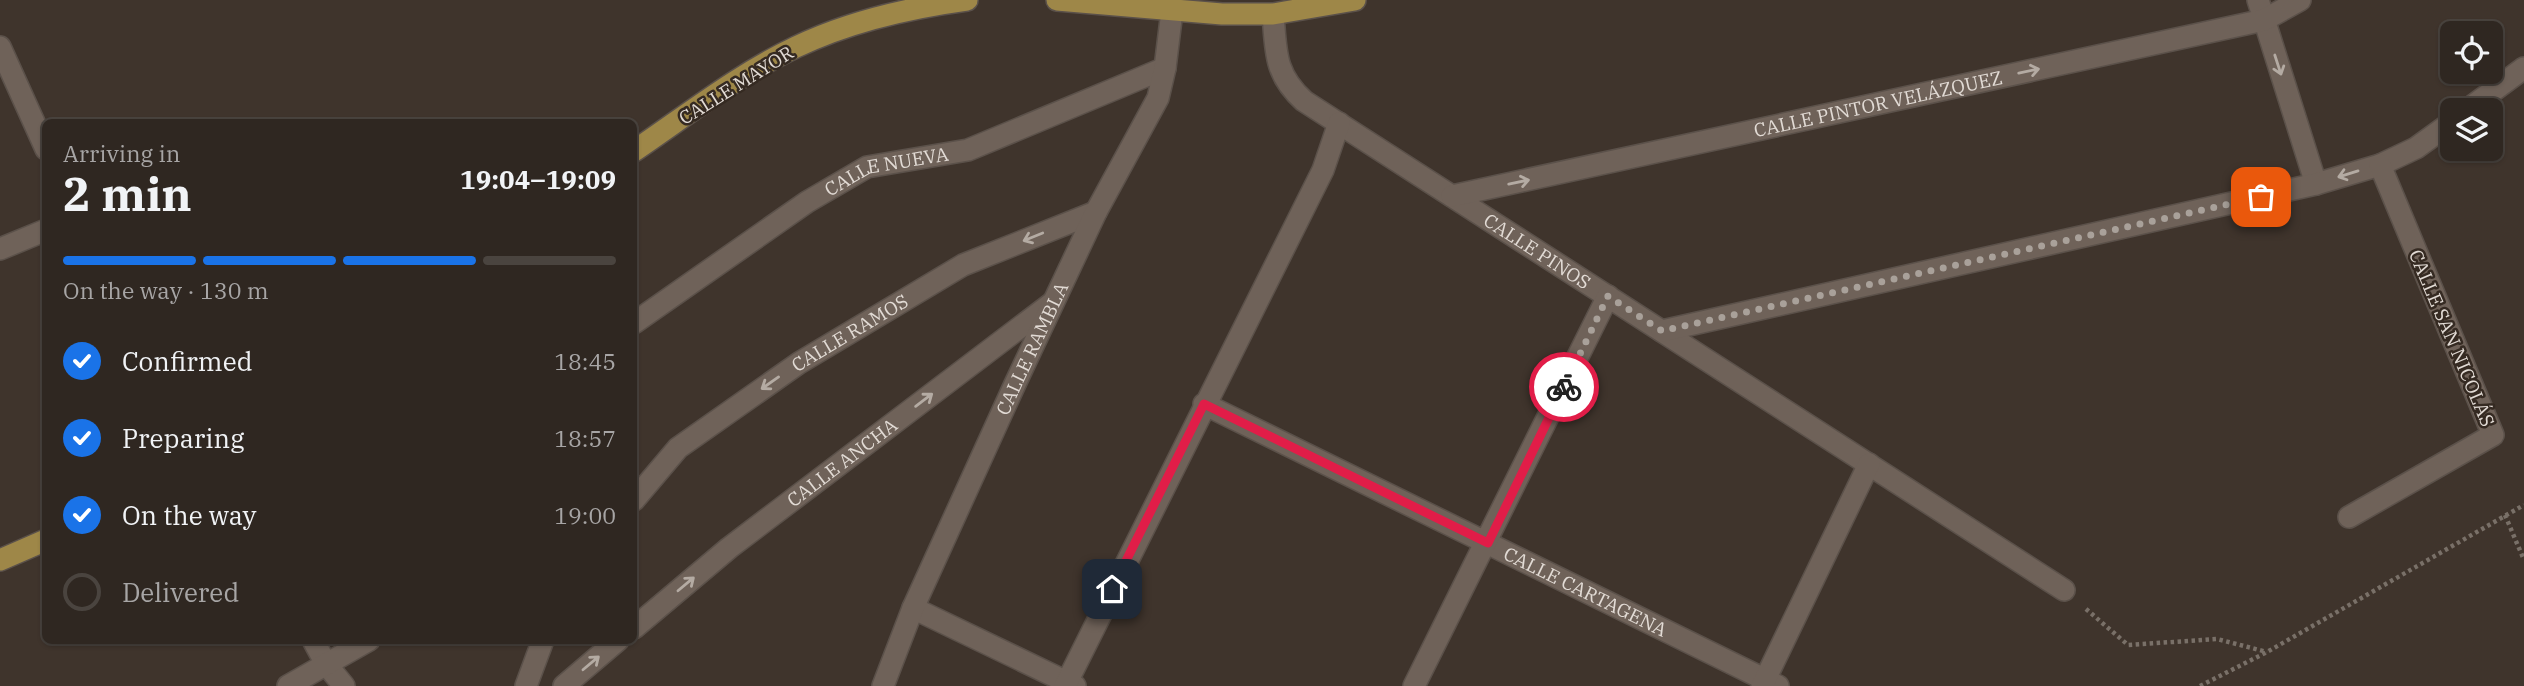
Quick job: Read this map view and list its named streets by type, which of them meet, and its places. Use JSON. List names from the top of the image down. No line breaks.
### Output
{"streets":{"main road":["CALLE MAYOR"],"street":["CALLE PINTOR VELÁZQUEZ","CALLE NUEVA","CALLE PINOS","CALLE RAMOS","CALLE SAN NICOLÁS","CALLE RAMBLA","CALLE ANCHA","CALLE CARTAGENA"]},"crossings":[["CALLE PINTOR VELÁZQUEZ","CALLE PINOS"],["CALLE NUEVA","CALLE RAMBLA"],["CALLE RAMOS","CALLE RAMBLA"],["CALLE RAMBLA","CALLE ANCHA"]],"one_way":["CALLE RAMOS","CALLE ANCHA"],"page":{"heading":["2 min","Arriving in","19:04–19:09"],"bar":"On the way · 130 m","list":[["Confirmed","18:45"],["Preparing","18:57"],["On the way","19:00"],"Delivered"]}}
